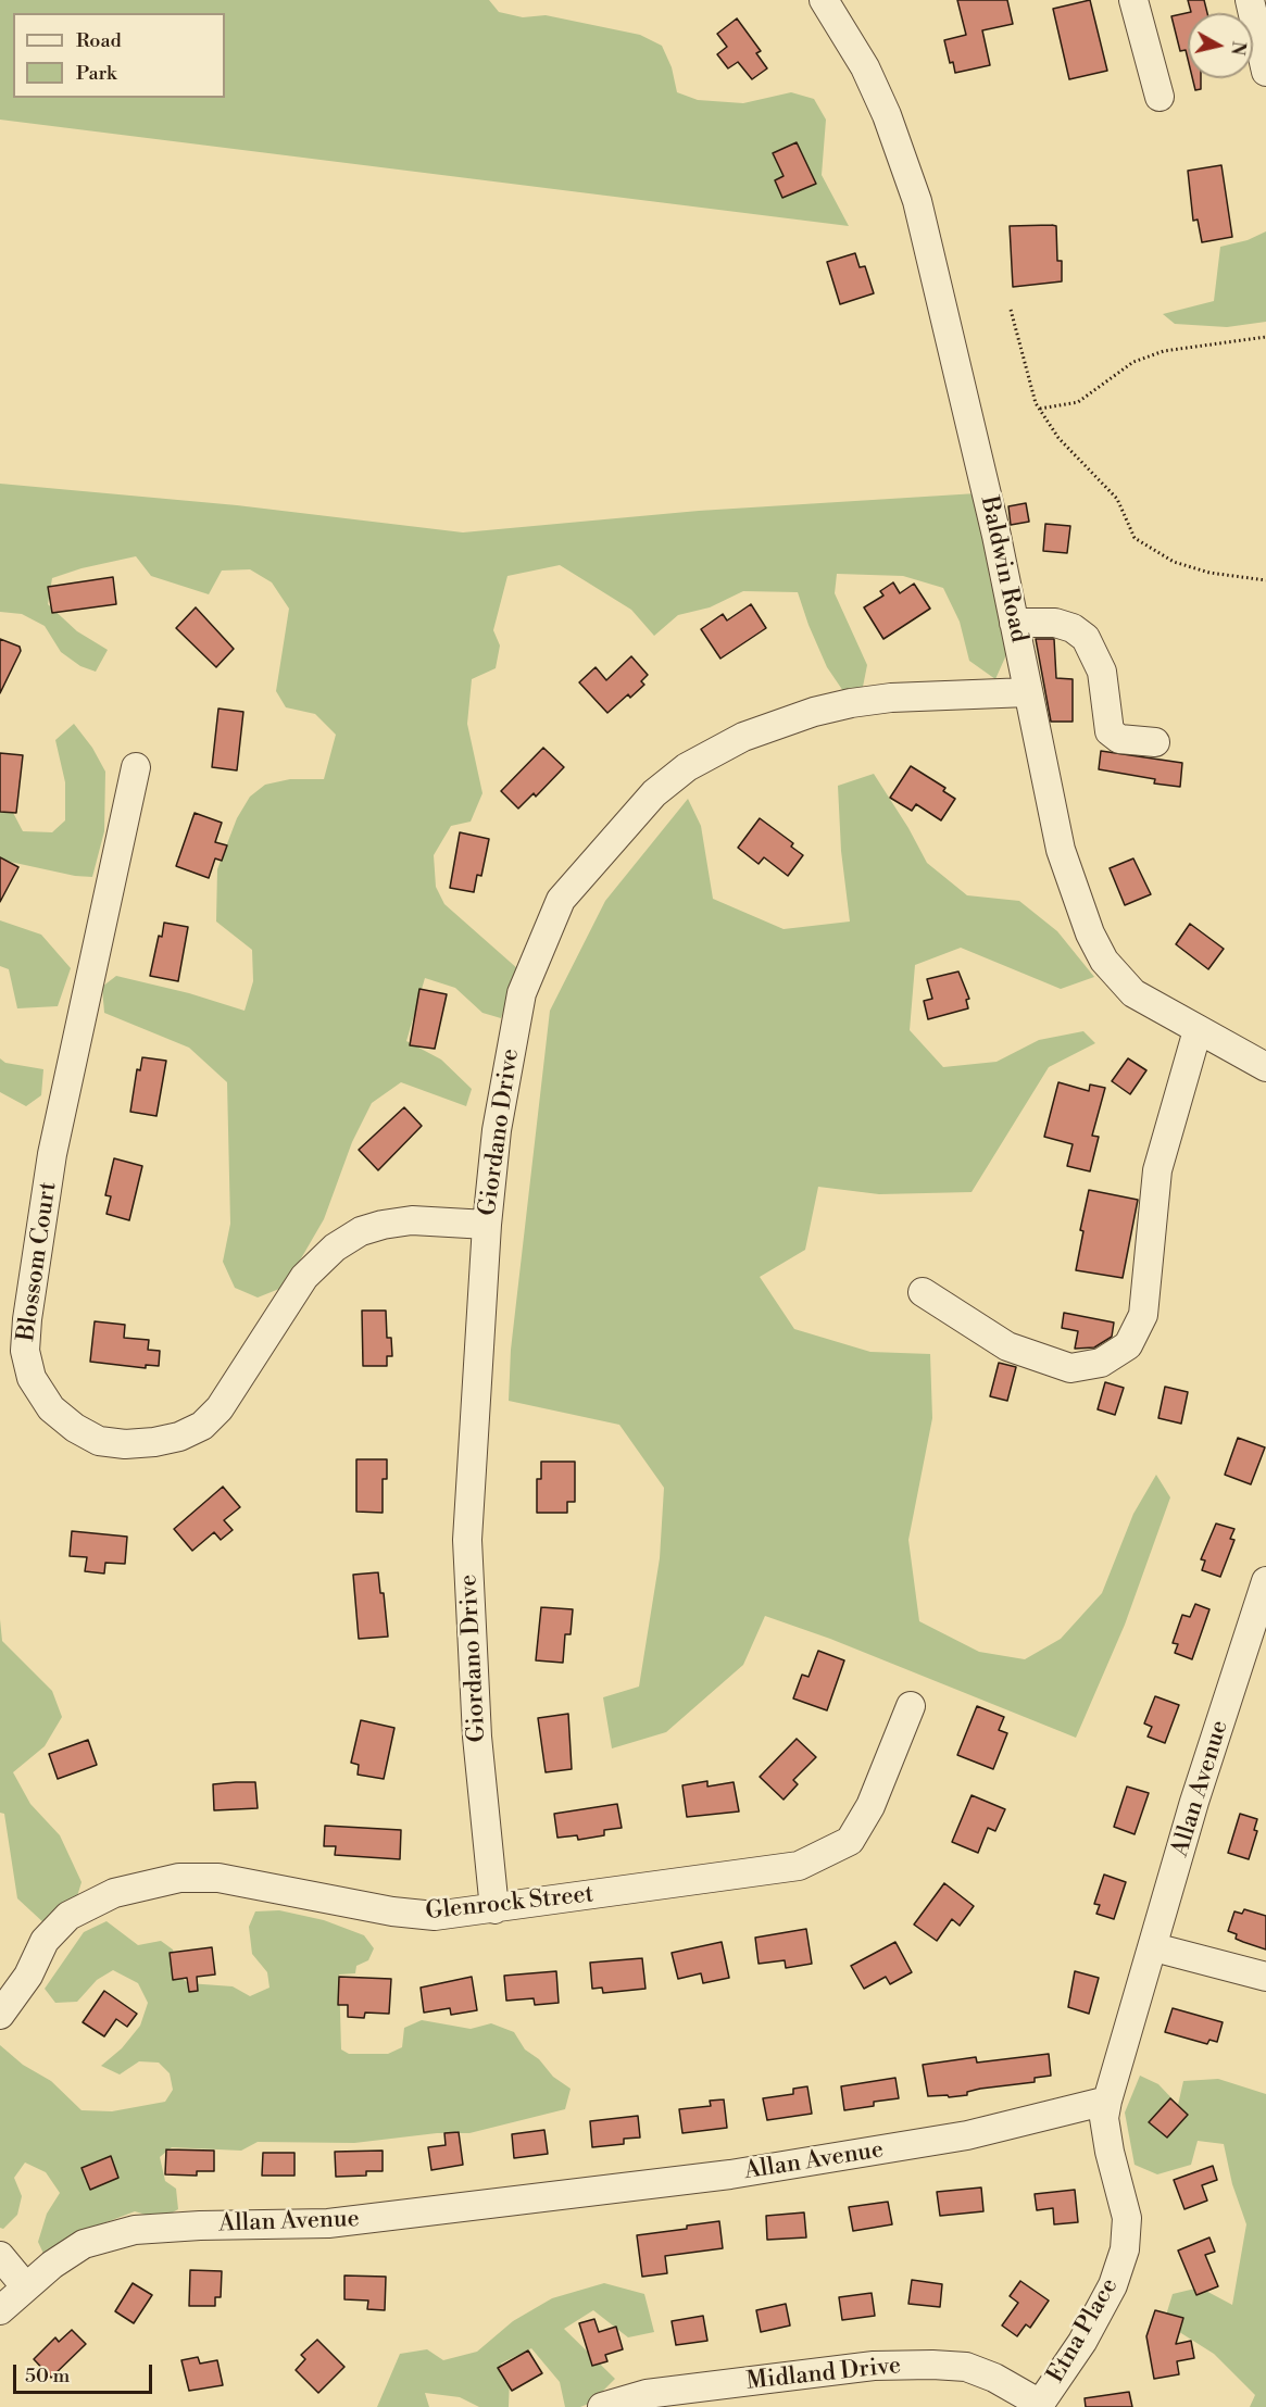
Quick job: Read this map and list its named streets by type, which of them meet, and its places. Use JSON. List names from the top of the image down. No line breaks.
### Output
{"streets":{"street":["Baldwin Road","Giordano Drive","Blossom Court","Allan Avenue","Glenrock Street","Etna Place","Midland Drive"]},"crossings":[["Baldwin Road","Giordano Drive"],["Giordano Drive","Blossom Court"],["Giordano Drive","Glenrock Street"],["Allan Avenue","Etna Place"],["Etna Place","Midland Drive"]],"legend":["Road","Park"],"scale_bar":"50 m","north":"right"}
